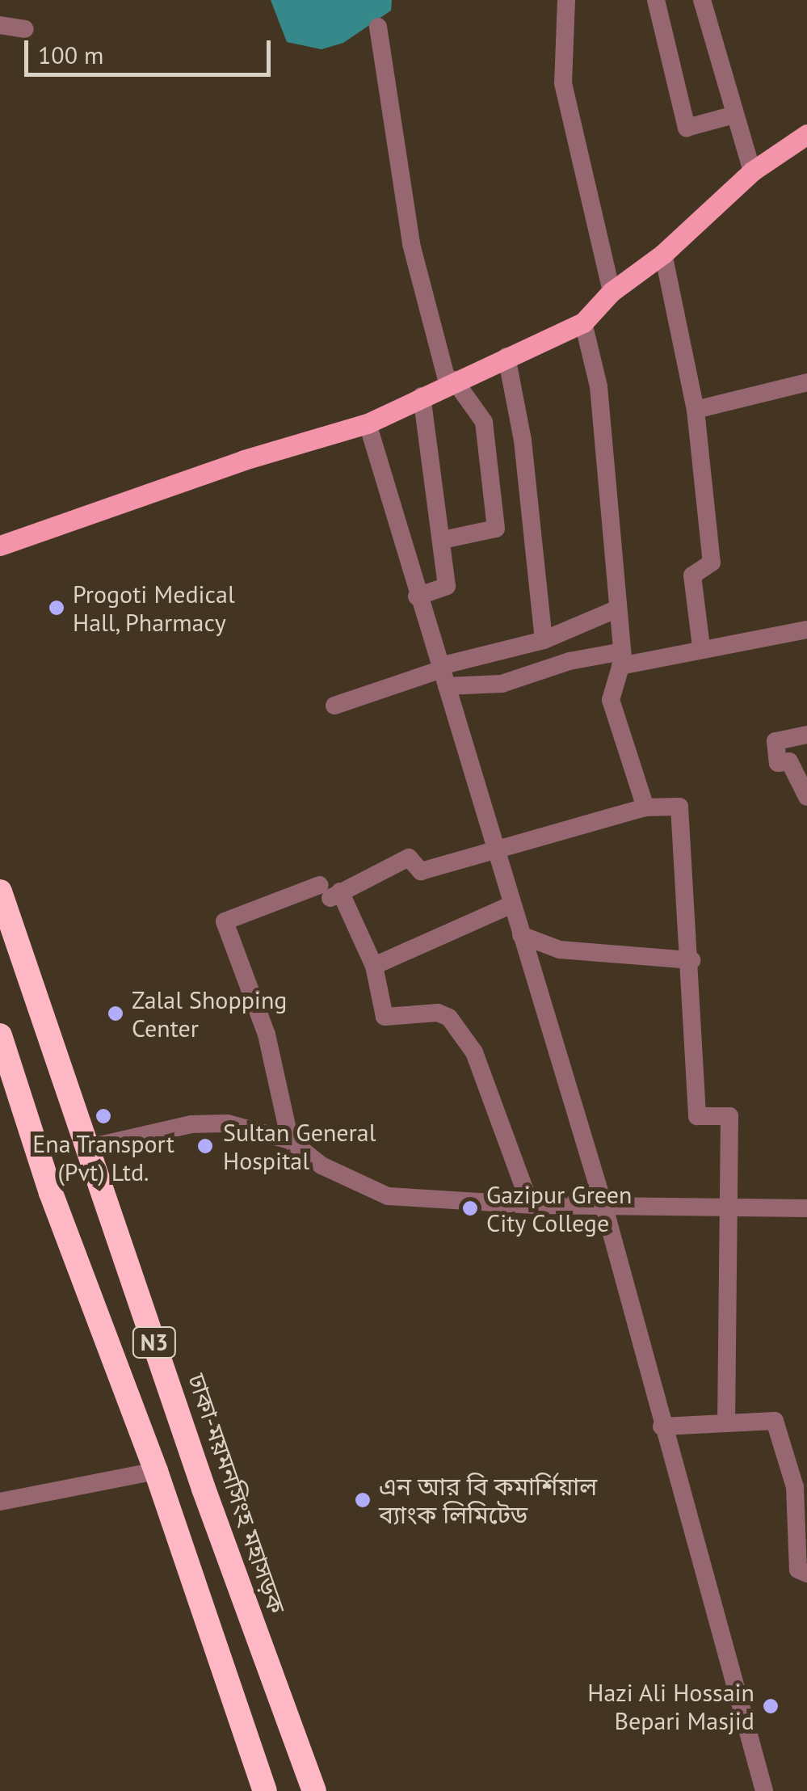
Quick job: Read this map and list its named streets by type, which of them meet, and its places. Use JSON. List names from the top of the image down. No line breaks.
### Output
{"streets":{"highway":["N3","ঢাকা-ময়মনসিংহ মহাসড়ক"]},"places":["Progoti Medical Hall, Pharmacy","Zalal Shopping Center","Ena Transport (Pvt) Ltd.","Sultan General Hospital","Gazipur Green City College","এন আর বি কমার্শিয়াল ব্যাংক লিমিটেড","Hazi Ali Hossain Bepari Masjid"],"scale_bar":"100 m"}
